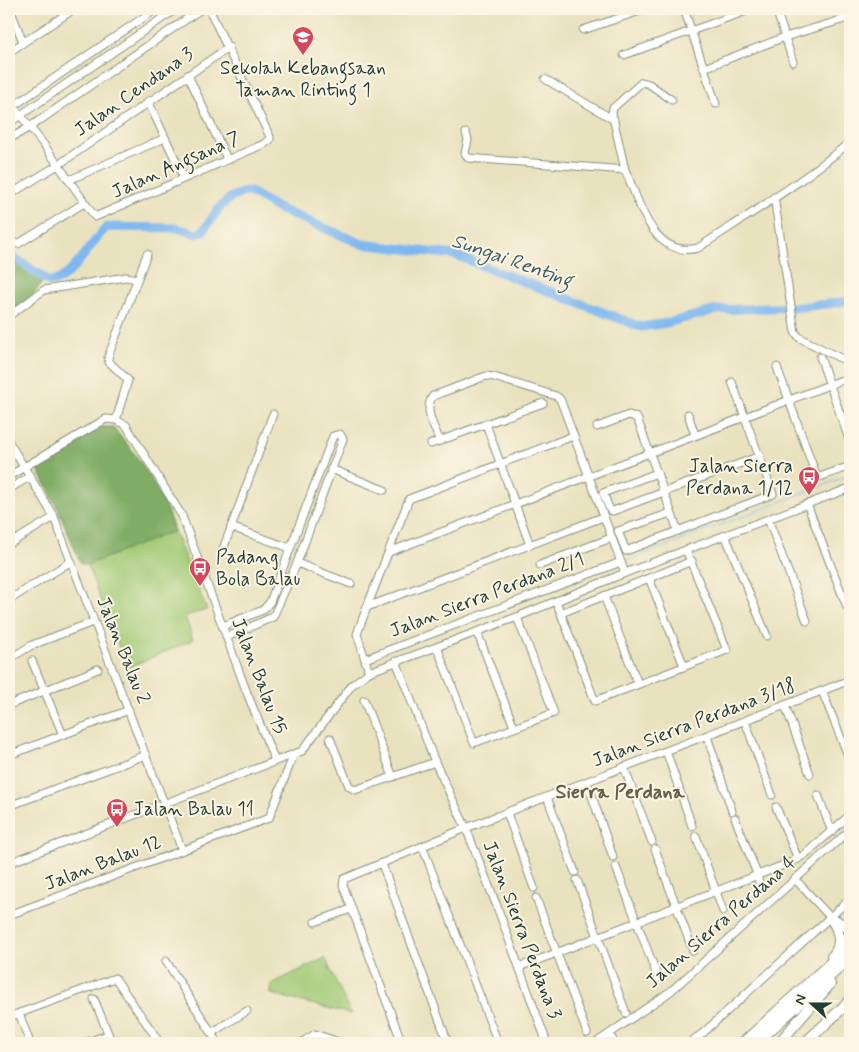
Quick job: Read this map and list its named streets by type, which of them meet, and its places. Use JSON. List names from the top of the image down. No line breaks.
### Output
{"streets":{"street":["Jalan Cendana 3","Jalan Angsana 7","Jalan Sierra Perdana 2/1","Jalan Balau 2","Jalan Balau 15","Jalan Sierra Perdana 3/18","Jalan Balau 12","Jalan Sierra Perdana 4","Jalan Sierra Perdana 3"]},"crossings":[["Jalan Cendana 3","Jalan Angsana 7"],["Jalan Balau 2","Jalan Balau 12"],["Jalan Sierra Perdana 3/18","Jalan Sierra Perdana 3"]],"districts":["Sierra Perdana"],"water":["Sungai Renting"],"places":{"school or university":["Sekolah Kebangsaan Taman Rinting 1"],"bus stop":["Jalan Sierra Perdana 1/12","Padang Bola Balau","Jalan Balau 11"]},"north":"left"}
